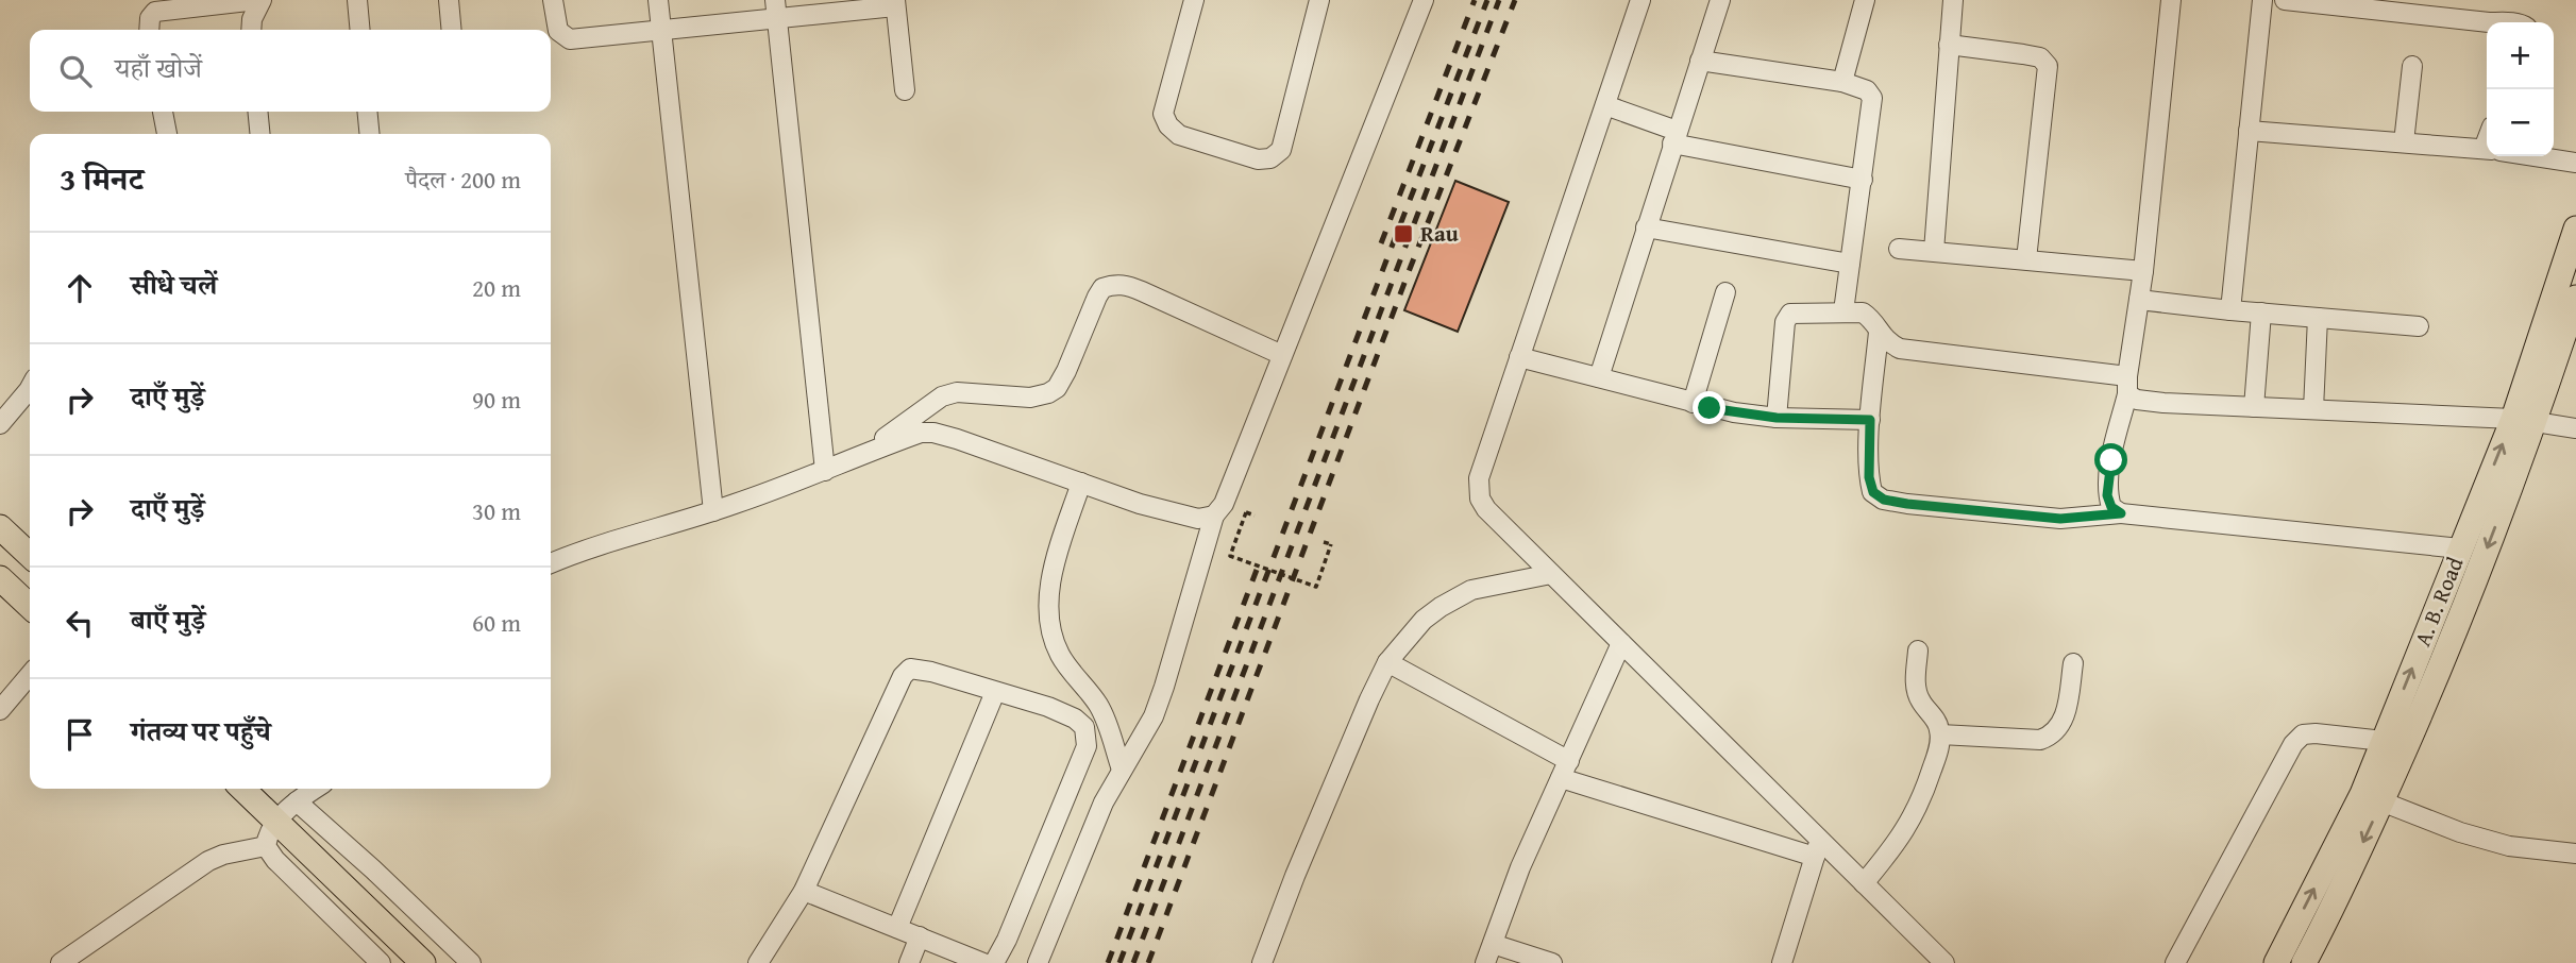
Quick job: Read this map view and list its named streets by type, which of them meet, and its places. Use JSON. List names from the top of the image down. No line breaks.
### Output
{"streets":{"main road":["A. B. Road"]},"places":{"transit":["Rau"]},"page":{"map_buttons":["+","−"],"search":"यहाँ खोजें","heading":["3 मिनट","पैदल · 200 m"],"list":[["सीधे चलें","20 m"],["दाएँ मुड़ें","90 m"],["दाएँ मुड़ें","30 m"],["बाएँ मुड़ें","60 m"],"गंतव्य पर पहुँचे"]}}
